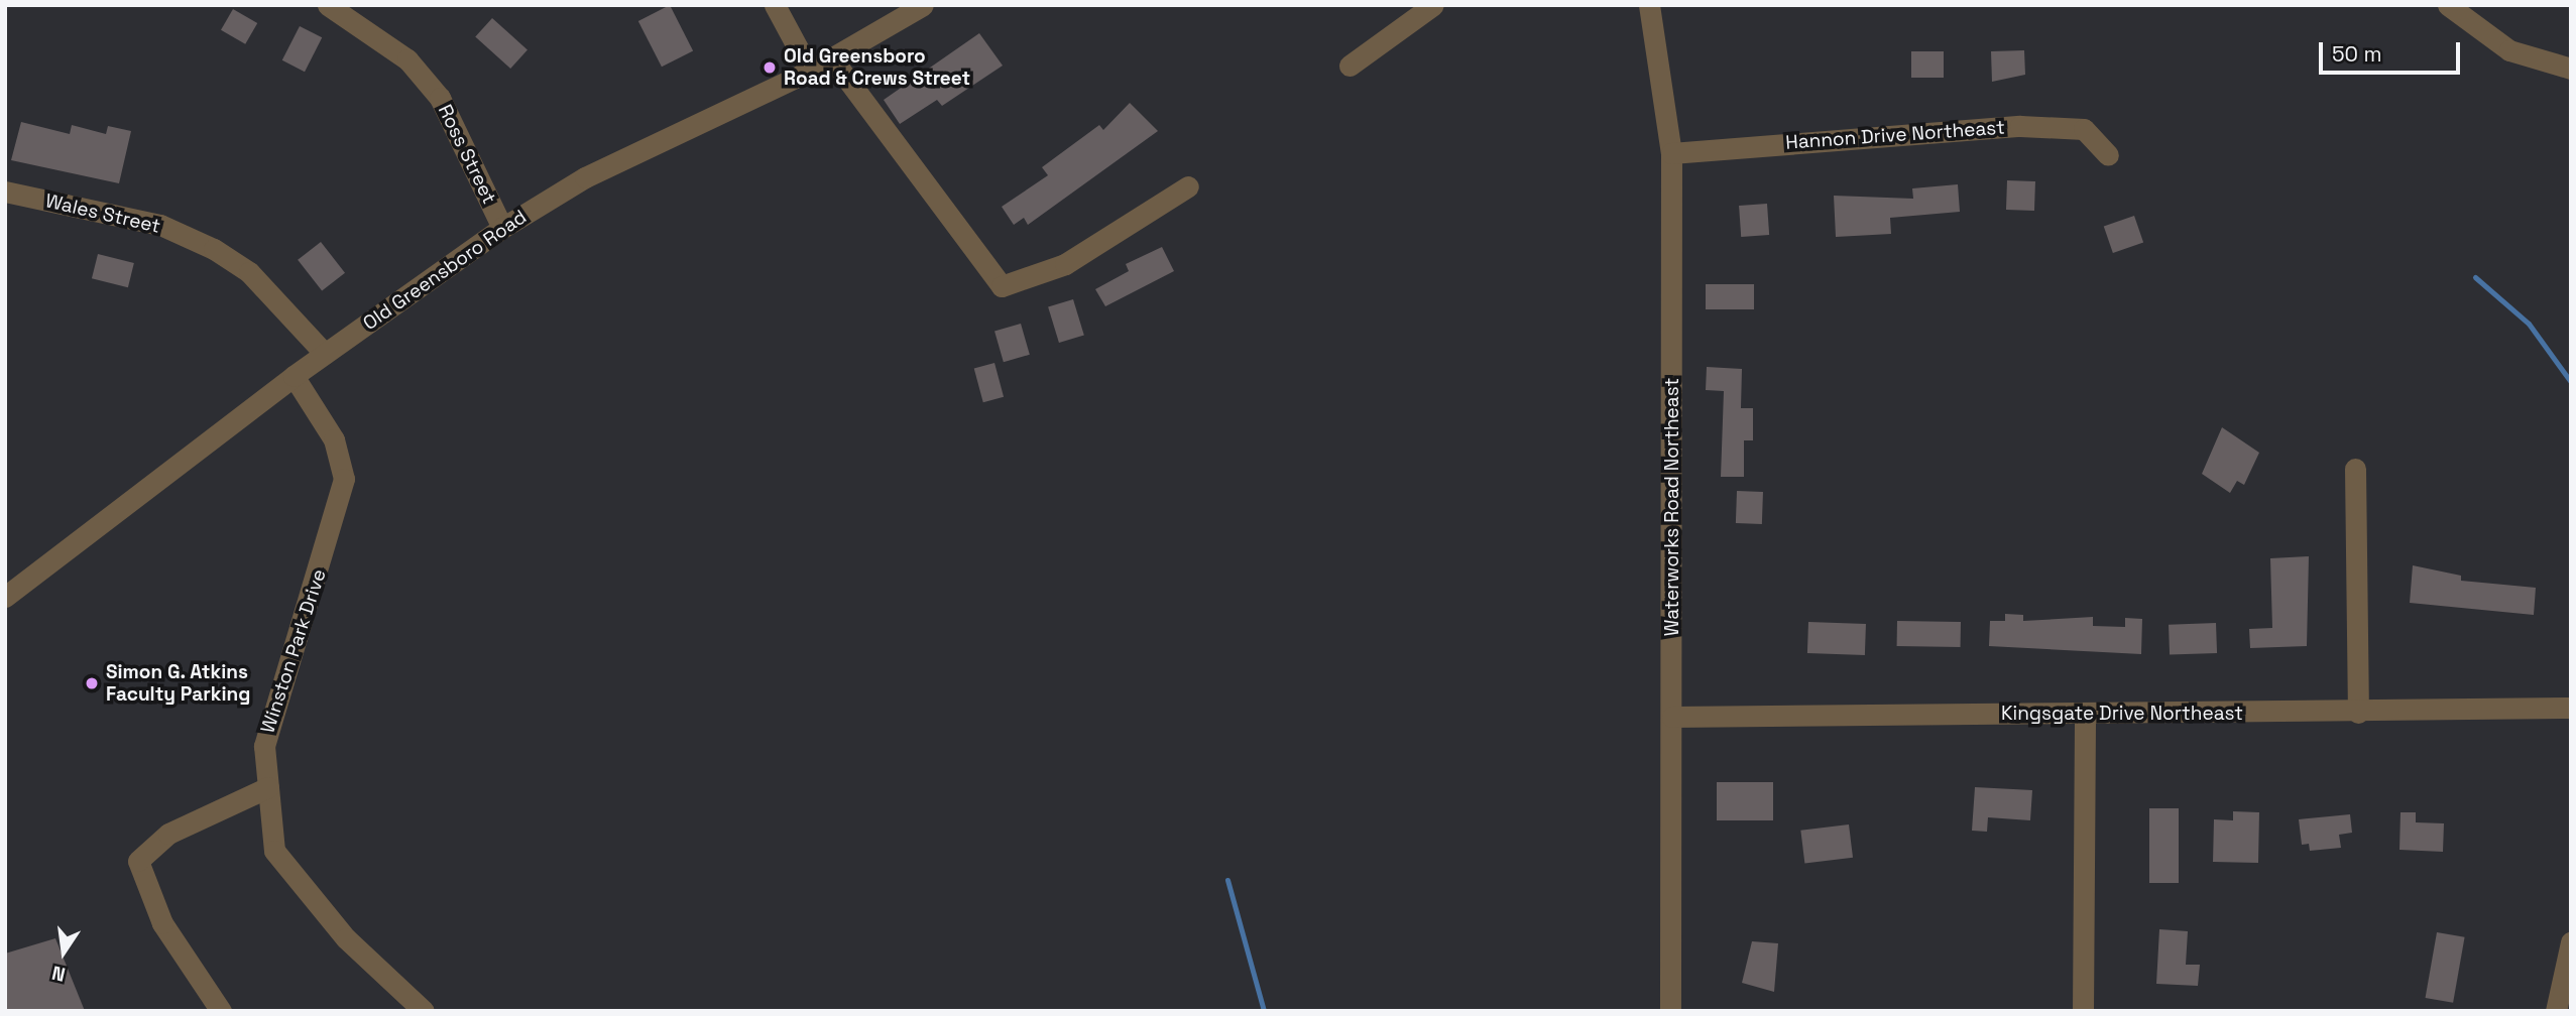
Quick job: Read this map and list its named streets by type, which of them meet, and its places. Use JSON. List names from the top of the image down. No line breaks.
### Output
{"streets":{"street":["Hannon Drive Northeast","Ross Street","Wales Street","Old Greensboro Road","Waterworks Road Northeast","Winston Park Drive","Kingsgate Drive Northeast"]},"crossings":[["Hannon Drive Northeast","Waterworks Road Northeast"],["Ross Street","Old Greensboro Road"],["Wales Street","Old Greensboro Road"],["Old Greensboro Road","Winston Park Drive"],["Waterworks Road Northeast","Kingsgate Drive Northeast"]],"places":["Old Greensboro Road & Crews Street","Simon G. Atkins Faculty Parking"],"scale_bar":"50 m","north":"bottom"}
